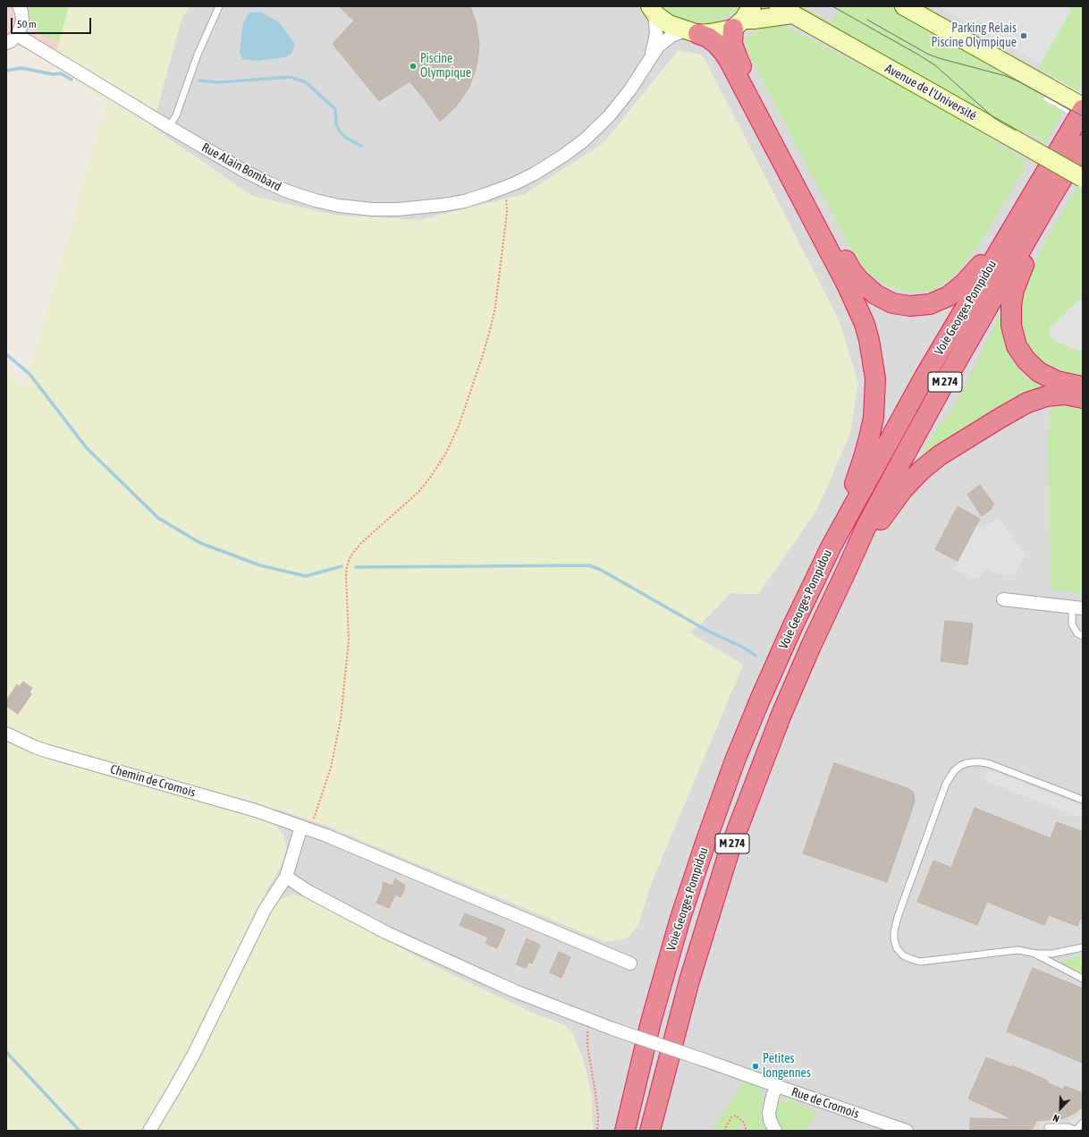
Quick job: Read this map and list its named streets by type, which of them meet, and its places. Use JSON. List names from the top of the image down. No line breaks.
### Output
{"streets":{"highway":["Voie Georges Pompidou","M 274"],"main road":["Avenue de l'Université"],"street":["Rue Alain Bombard","Chemin de Cromois","Rue de Cromois"]},"places":["Parking Relais Piscine Olympique","Piscine Olympique","Petites longennes"],"scale_bar":"50 m","north":"bottom left"}
